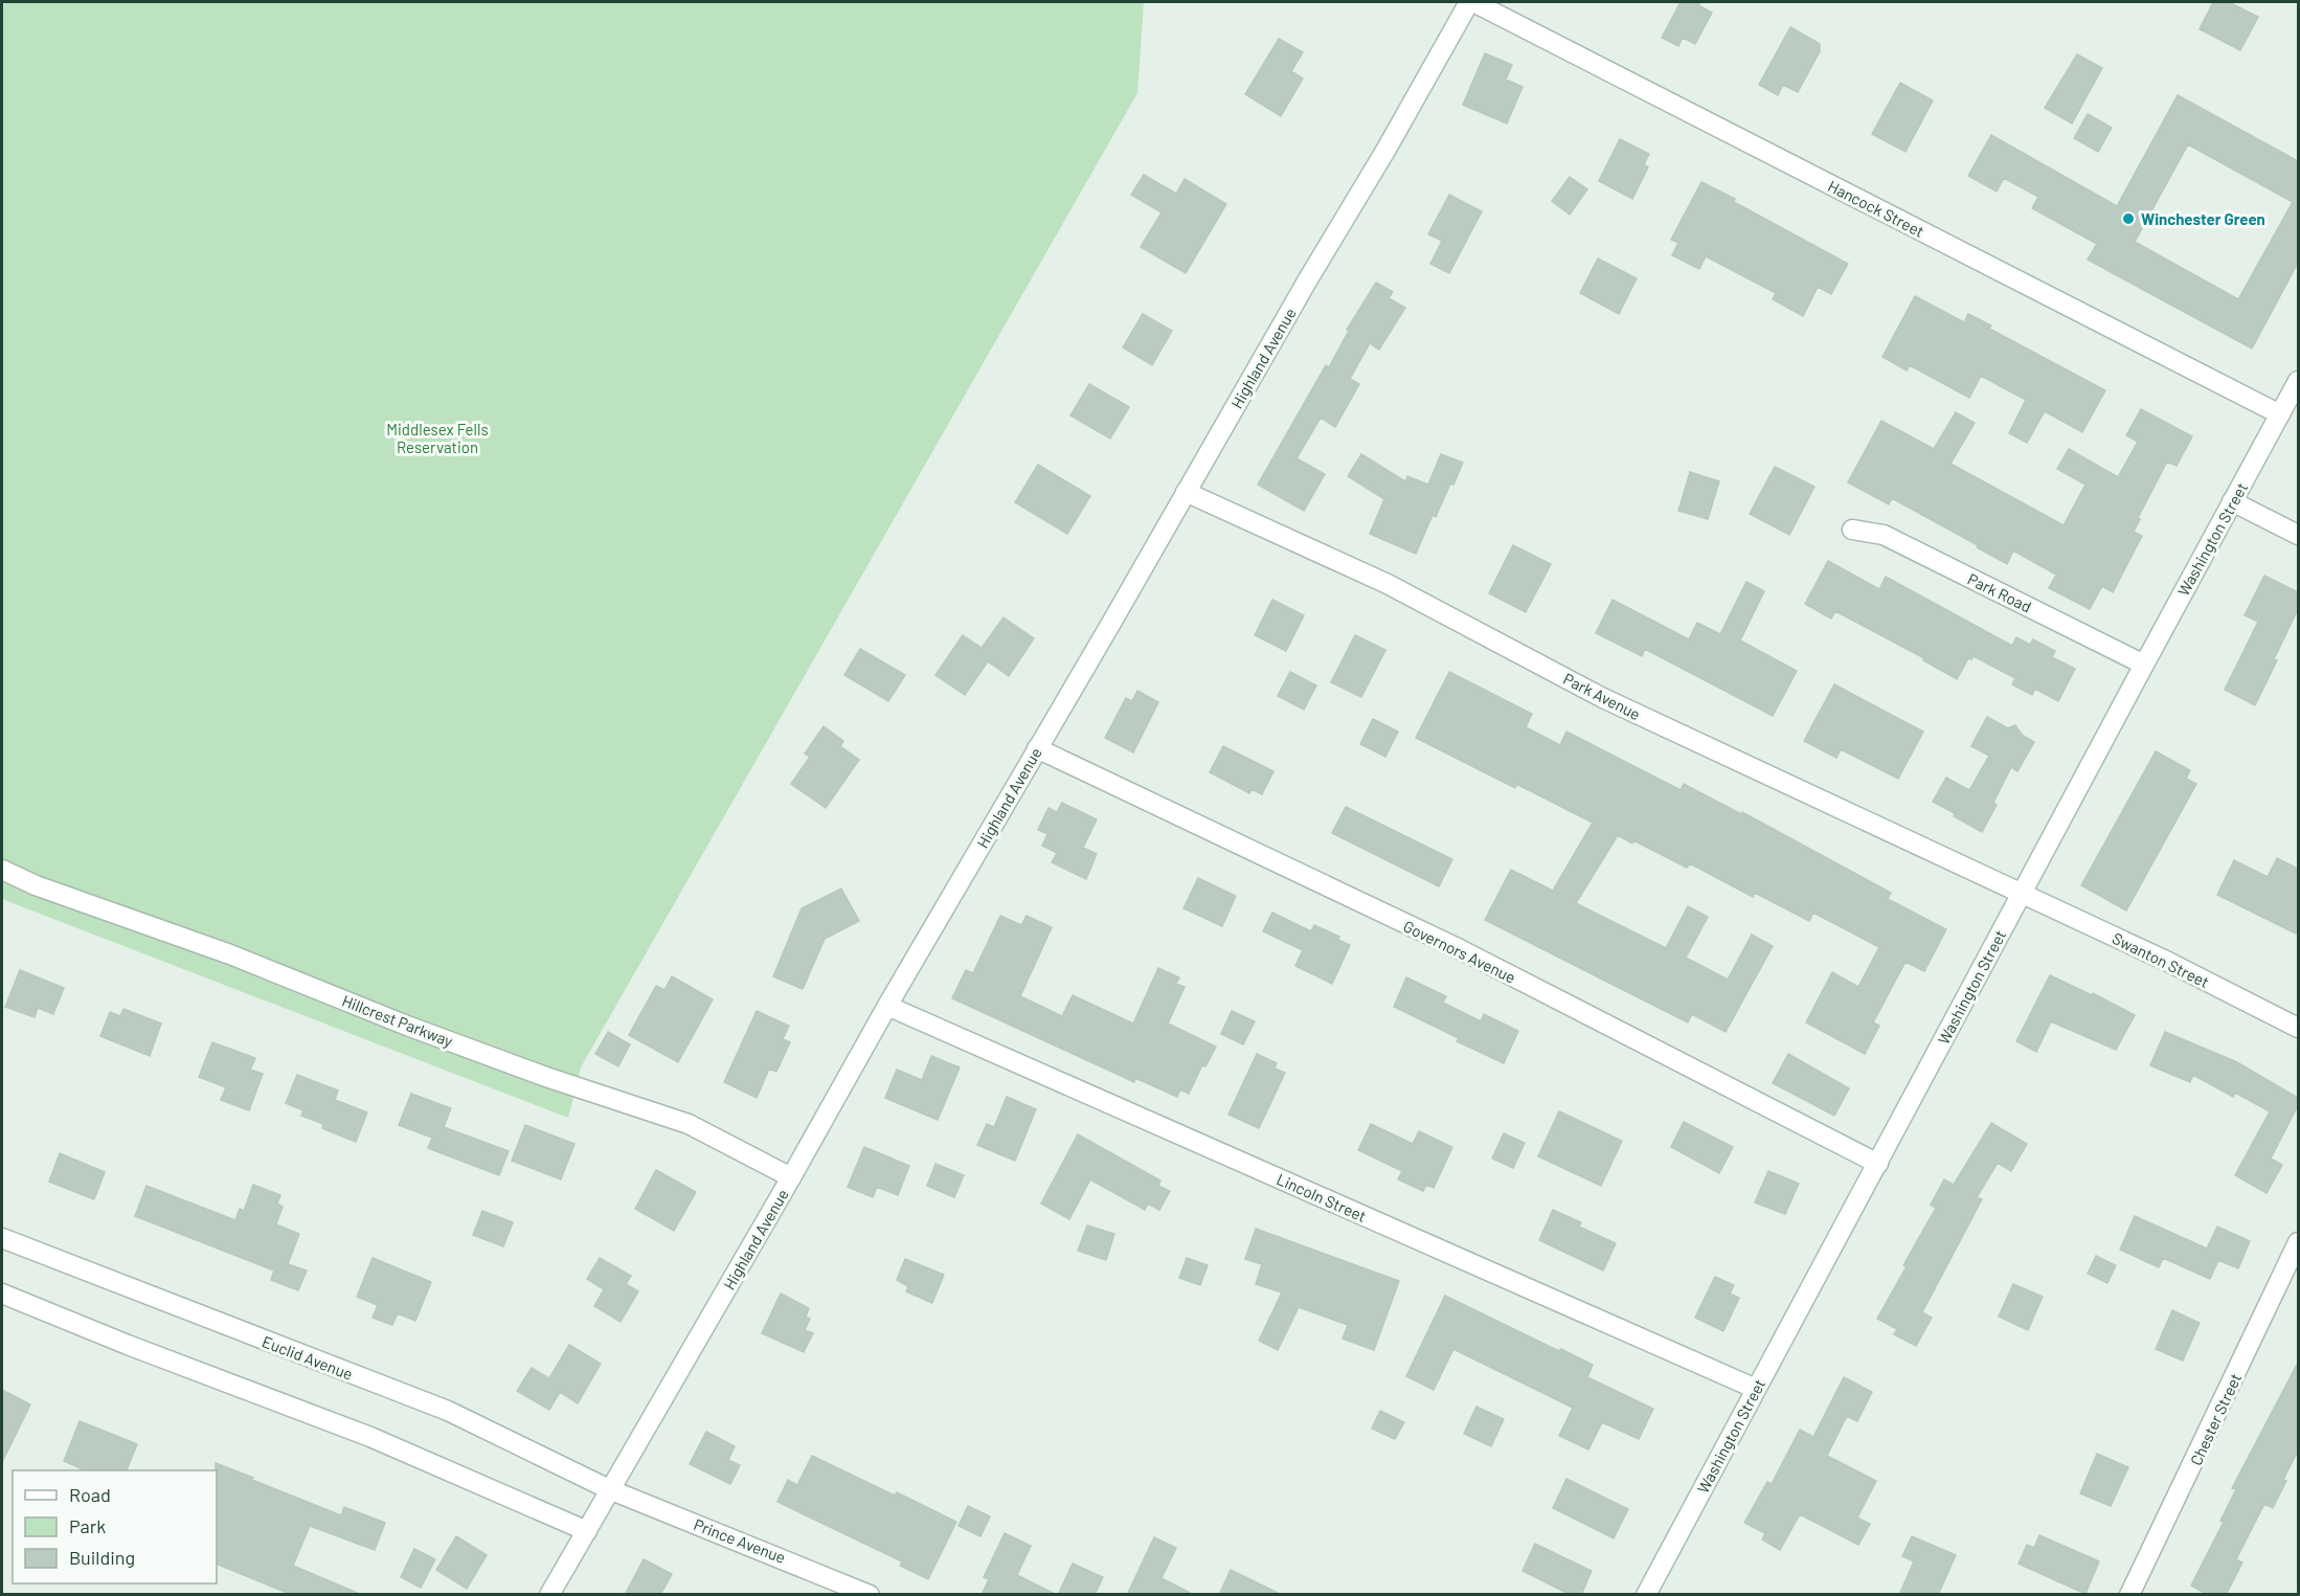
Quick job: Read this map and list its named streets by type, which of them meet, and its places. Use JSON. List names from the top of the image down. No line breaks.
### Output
{"streets":{"street":["Hancock Street","Highland Avenue","Washington Street","Park Road","Park Avenue","Governors Avenue","Swanton Street","Hillcrest Parkway","Lincoln Street","Euclid Avenue","Chester Street","Prince Avenue"]},"crossings":[["Hancock Street","Highland Avenue"],["Hancock Street","Washington Street"],["Highland Avenue","Park Avenue"],["Highland Avenue","Governors Avenue"],["Highland Avenue","Hillcrest Parkway"],["Highland Avenue","Lincoln Street"],["Highland Avenue","Euclid Avenue"],["Highland Avenue","Prince Avenue"],["Washington Street","Park Road"],["Washington Street","Park Avenue"],["Washington Street","Governors Avenue"],["Washington Street","Swanton Street"],["Washington Street","Lincoln Street"],["Park Avenue","Swanton Street"],["Euclid Avenue","Prince Avenue"]],"parks":["Middlesex Fells Reservation"],"places":["Winchester Green"],"legend":["Road","Park","Building"]}
